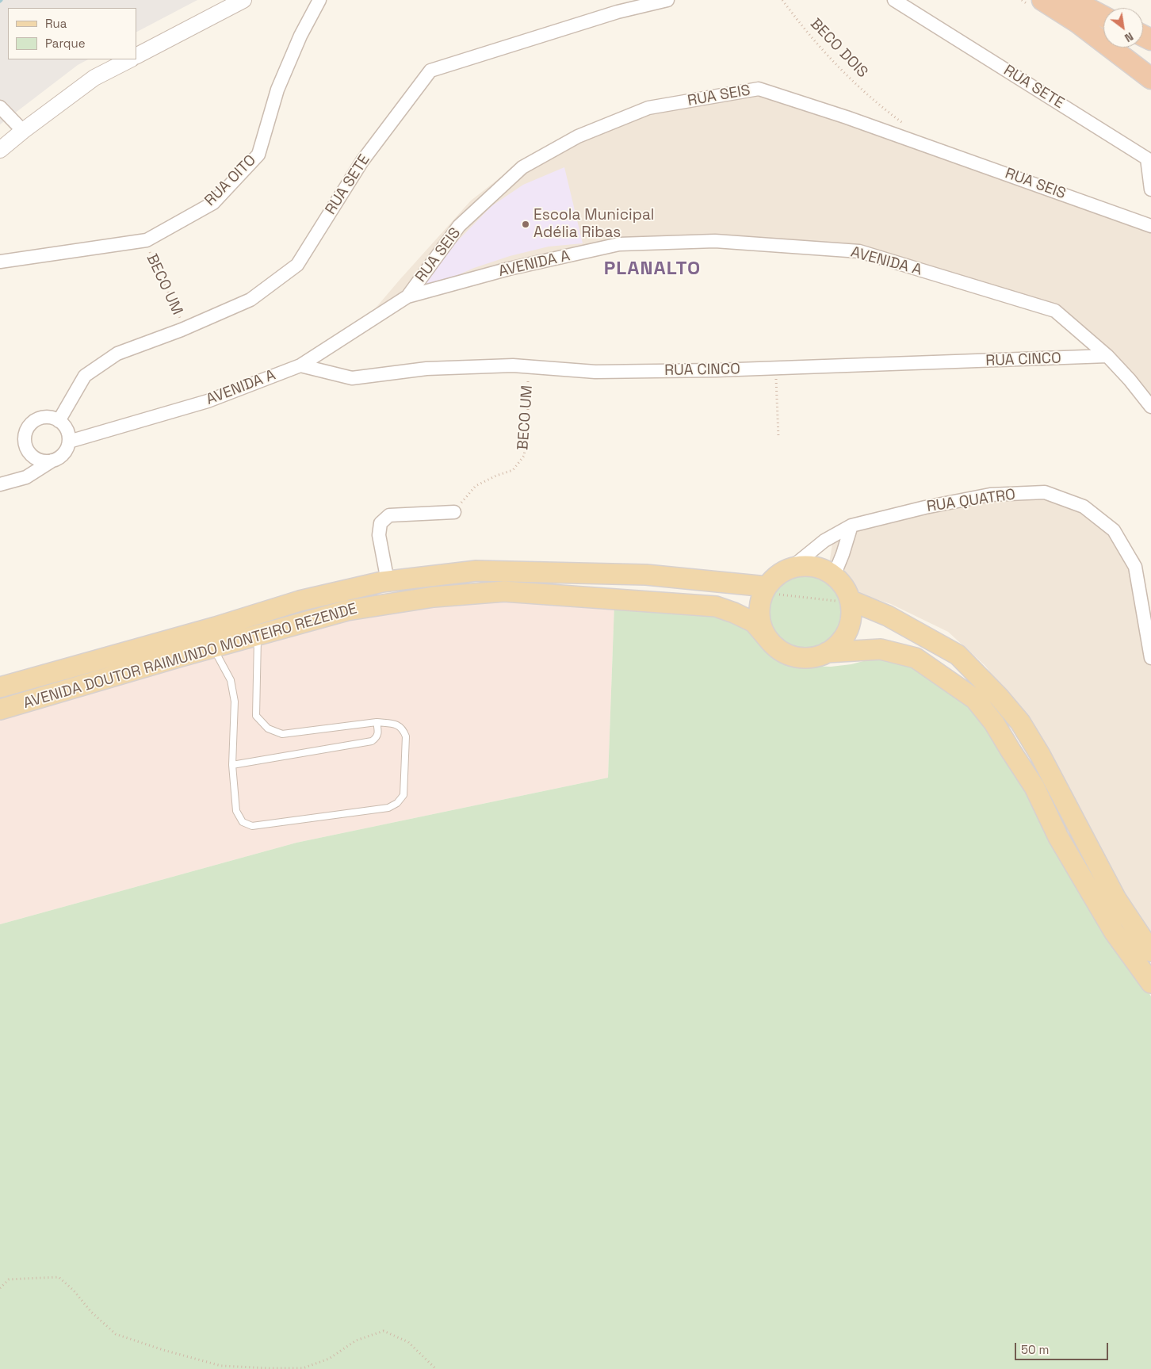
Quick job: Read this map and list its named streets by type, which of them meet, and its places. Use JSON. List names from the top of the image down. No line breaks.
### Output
{"streets":{"main road":["AVENIDA DOUTOR RAIMUNDO MONTEIRO REZENDE"],"street":["RUA SETE","RUA SEIS","RUA OITO","AVENIDA A","RUA CINCO","RUA QUATRO"],"path":["BECO DOIS","BECO UM"]},"crossings":[["RUA SETE","AVENIDA A"],["RUA SETE","BECO UM"],["RUA SEIS","AVENIDA A"],["RUA OITO","BECO UM"],["AVENIDA A","RUA CINCO"],["BECO UM","RUA CINCO"]],"districts":["PLANALTO"],"places":["Escola Municipal Adélia Ribas"],"legend":["Rua","Parque"],"scale_bar":"50 m","north":"bottom right"}
